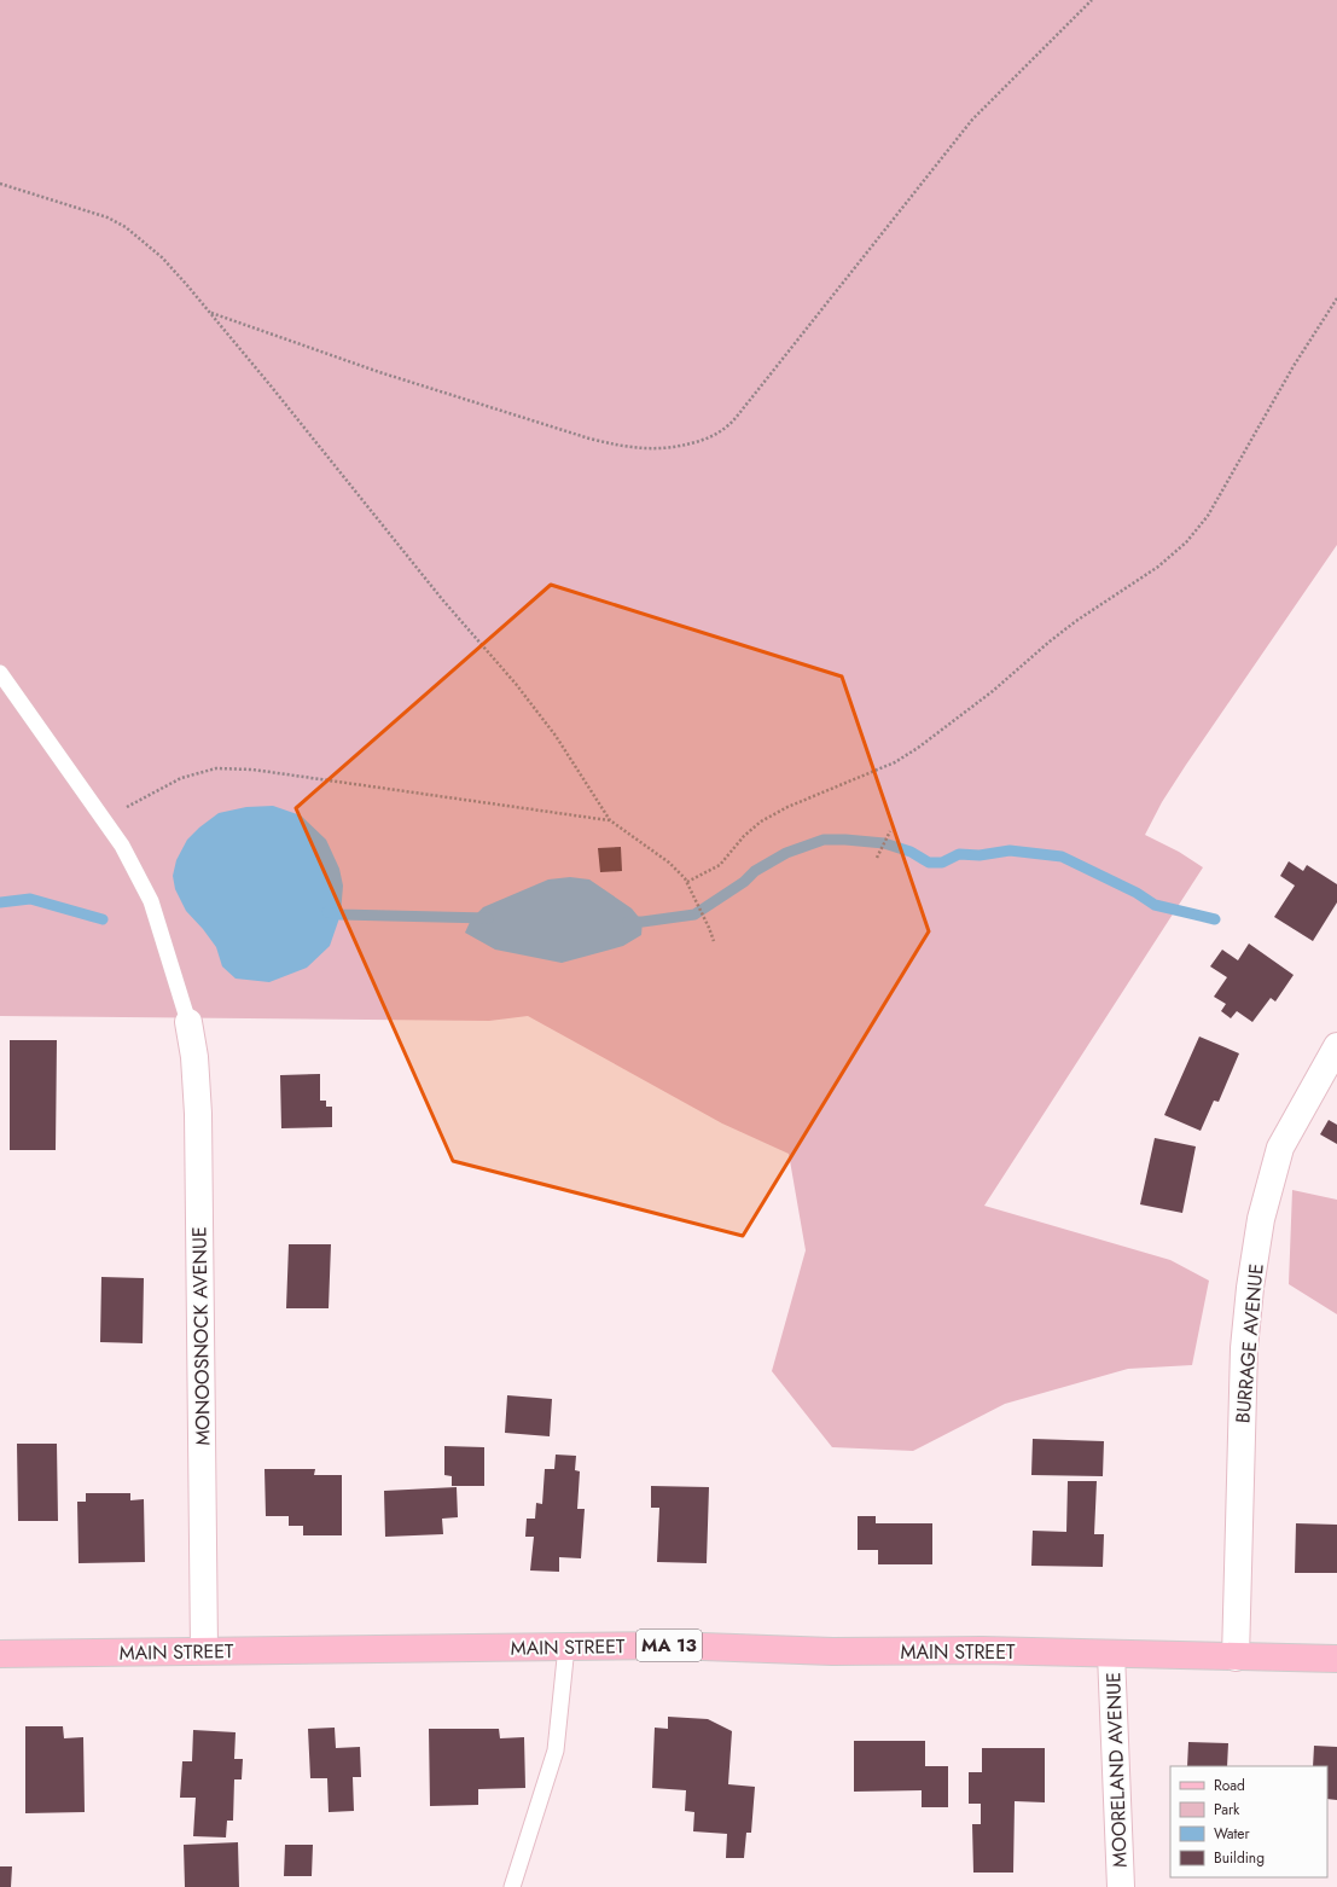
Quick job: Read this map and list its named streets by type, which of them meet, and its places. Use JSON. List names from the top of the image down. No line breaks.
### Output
{"streets":{"main road":["MA 13","MAIN STREET"],"street":["MONOOSNOCK AVENUE","BURRAGE AVENUE","MOORELAND AVENUE"]},"crossings":[["MONOOSNOCK AVENUE","MAIN STREET"],["BURRAGE AVENUE","MAIN STREET"],["MAIN STREET","MOORELAND AVENUE"]],"legend":["Road","Park","Water","Building"]}
